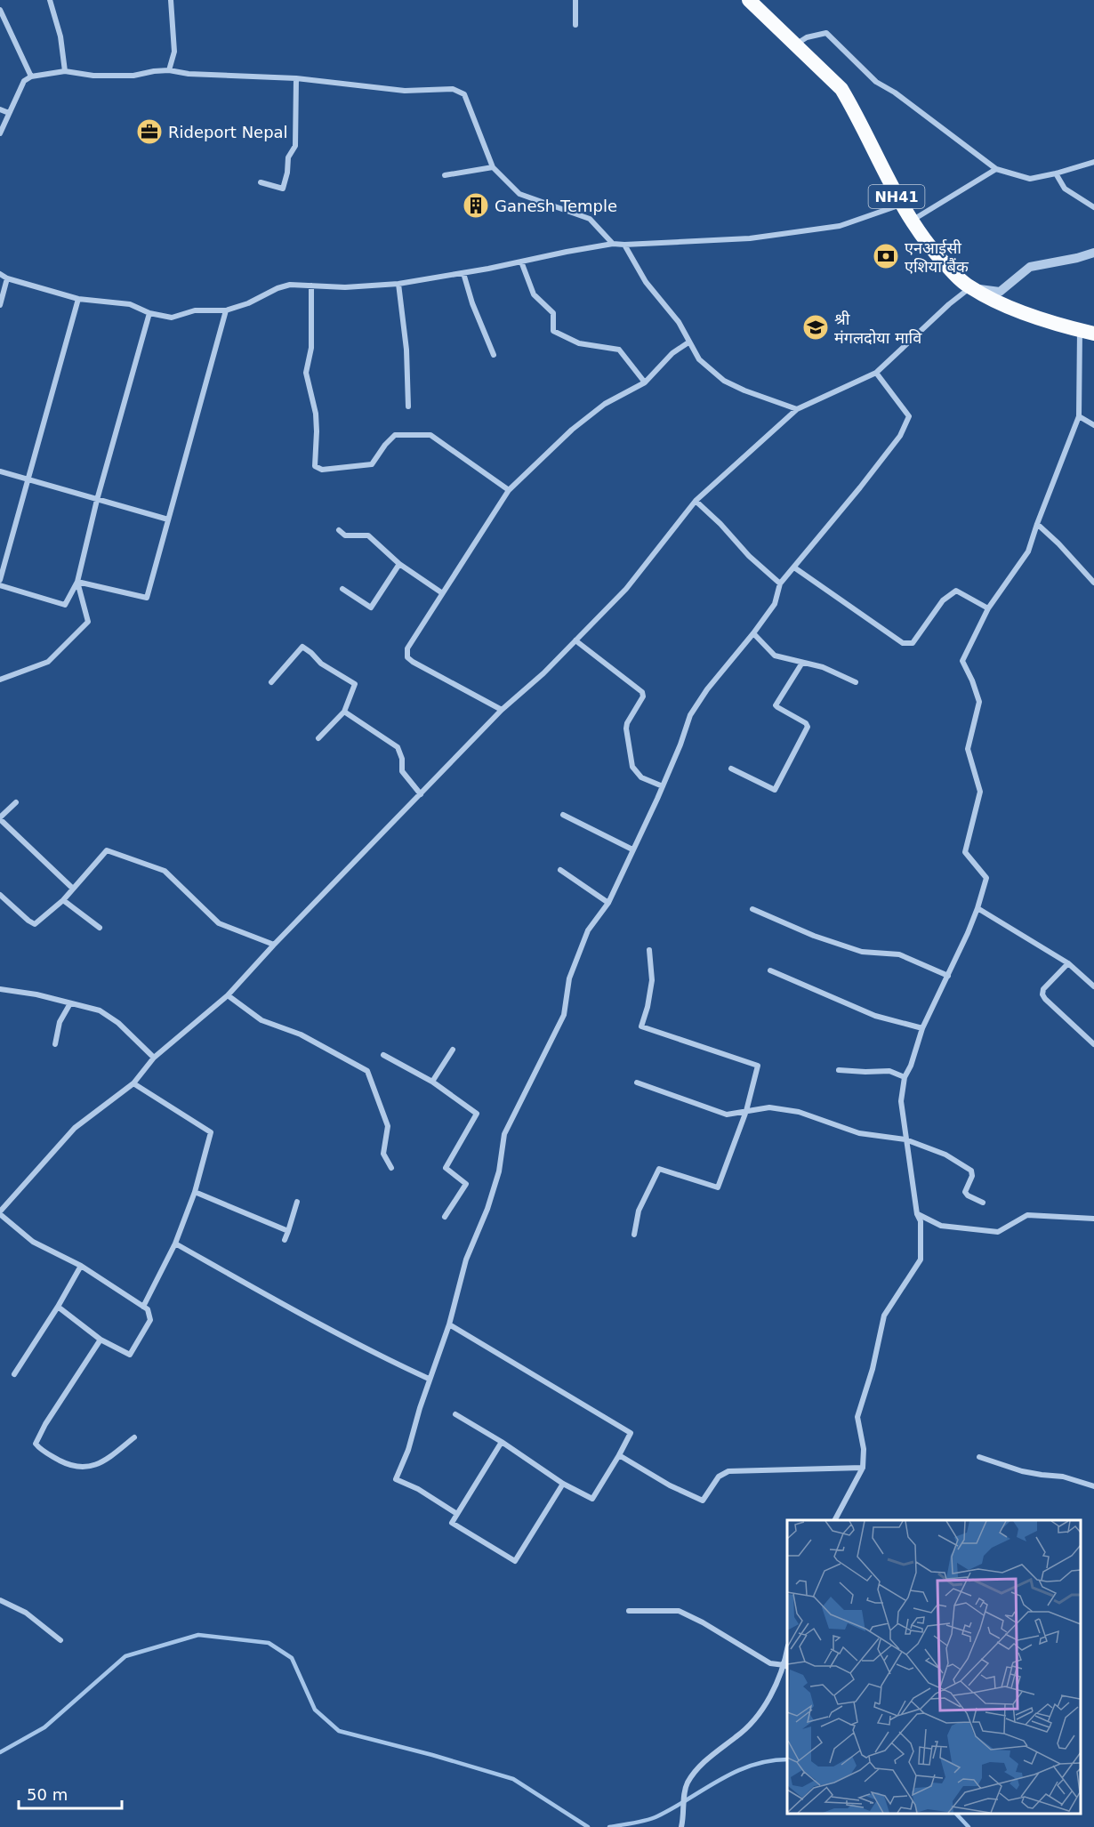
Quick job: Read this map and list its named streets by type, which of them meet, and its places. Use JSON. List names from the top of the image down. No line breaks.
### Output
{"streets":{"highway":["NH41"]},"places":{"office":["Rideport Nepal"],"building":["Ganesh Temple"],"bank":["एनआईसी एशिया बैंक"],"school or university":["श्री मंगलदोया मावि"]},"scale_bar":"50 m"}
